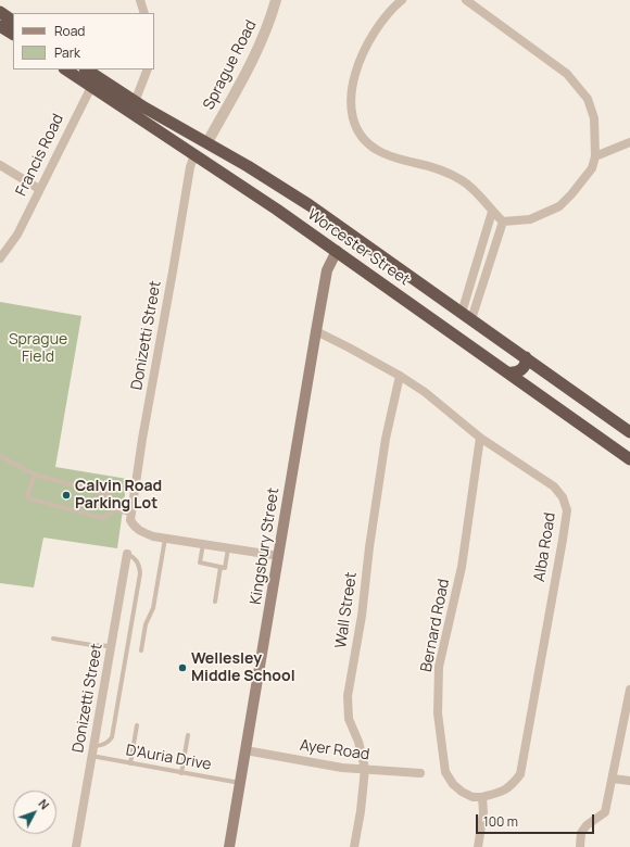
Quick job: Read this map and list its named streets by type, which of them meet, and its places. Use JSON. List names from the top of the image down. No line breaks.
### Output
{"streets":{"highway":["Worcester Street"],"main road":["Kingsbury Street"],"street":["Sprague Road","Francis Road","Donizetti Street","Alba Road","Wall Street","Bernard Road","Ayer Road"],"lane":["D'Auria Drive"]},"crossings":[["Sprague Road","Worcester Street"],["Francis Road","Worcester Street"],["Worcester Street","Donizetti Street"],["Worcester Street","Kingsbury Street"],["Donizetti Street","D'Auria Drive"],["Kingsbury Street","Alba Road"],["Kingsbury Street","Ayer Road"],["Kingsbury Street","D'Auria Drive"],["Alba Road","Wall Street"],["Alba Road","Bernard Road"],["Wall Street","Ayer Road"]],"parks":["Sprague Field"],"places":["Calvin Road Parking Lot","Wellesley Middle School"],"legend":["Road","Park"],"scale_bar":"100 m","north":"top right"}
